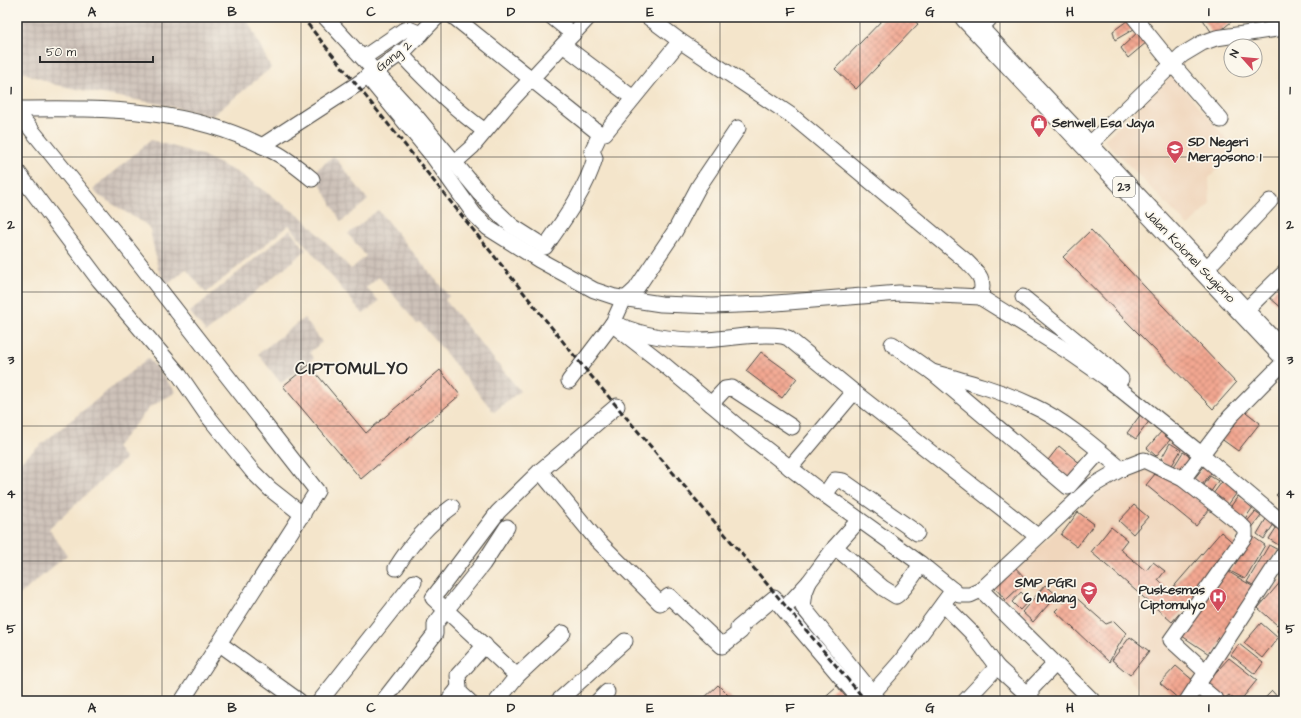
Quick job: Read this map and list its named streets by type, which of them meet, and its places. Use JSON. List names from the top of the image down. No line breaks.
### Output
{"streets":{"highway":["23","Jalan Kolonel Sugiono"],"street":["Gang 2"]},"districts":["CIPTOMULYO"],"places":{"shop":["Senwell Esa Jaya"],"school or university":["SD Negeri Mergosono 1","SMP PGRI 6 Malang"],"hospital":["Puskesmas Ciptomulyo"]},"scale_bar":"50 m","north":"top left","grid":{"columns":["A","B","C","D","E","F","G","H","I"],"rows":["1","2","3","4","5"]}}
